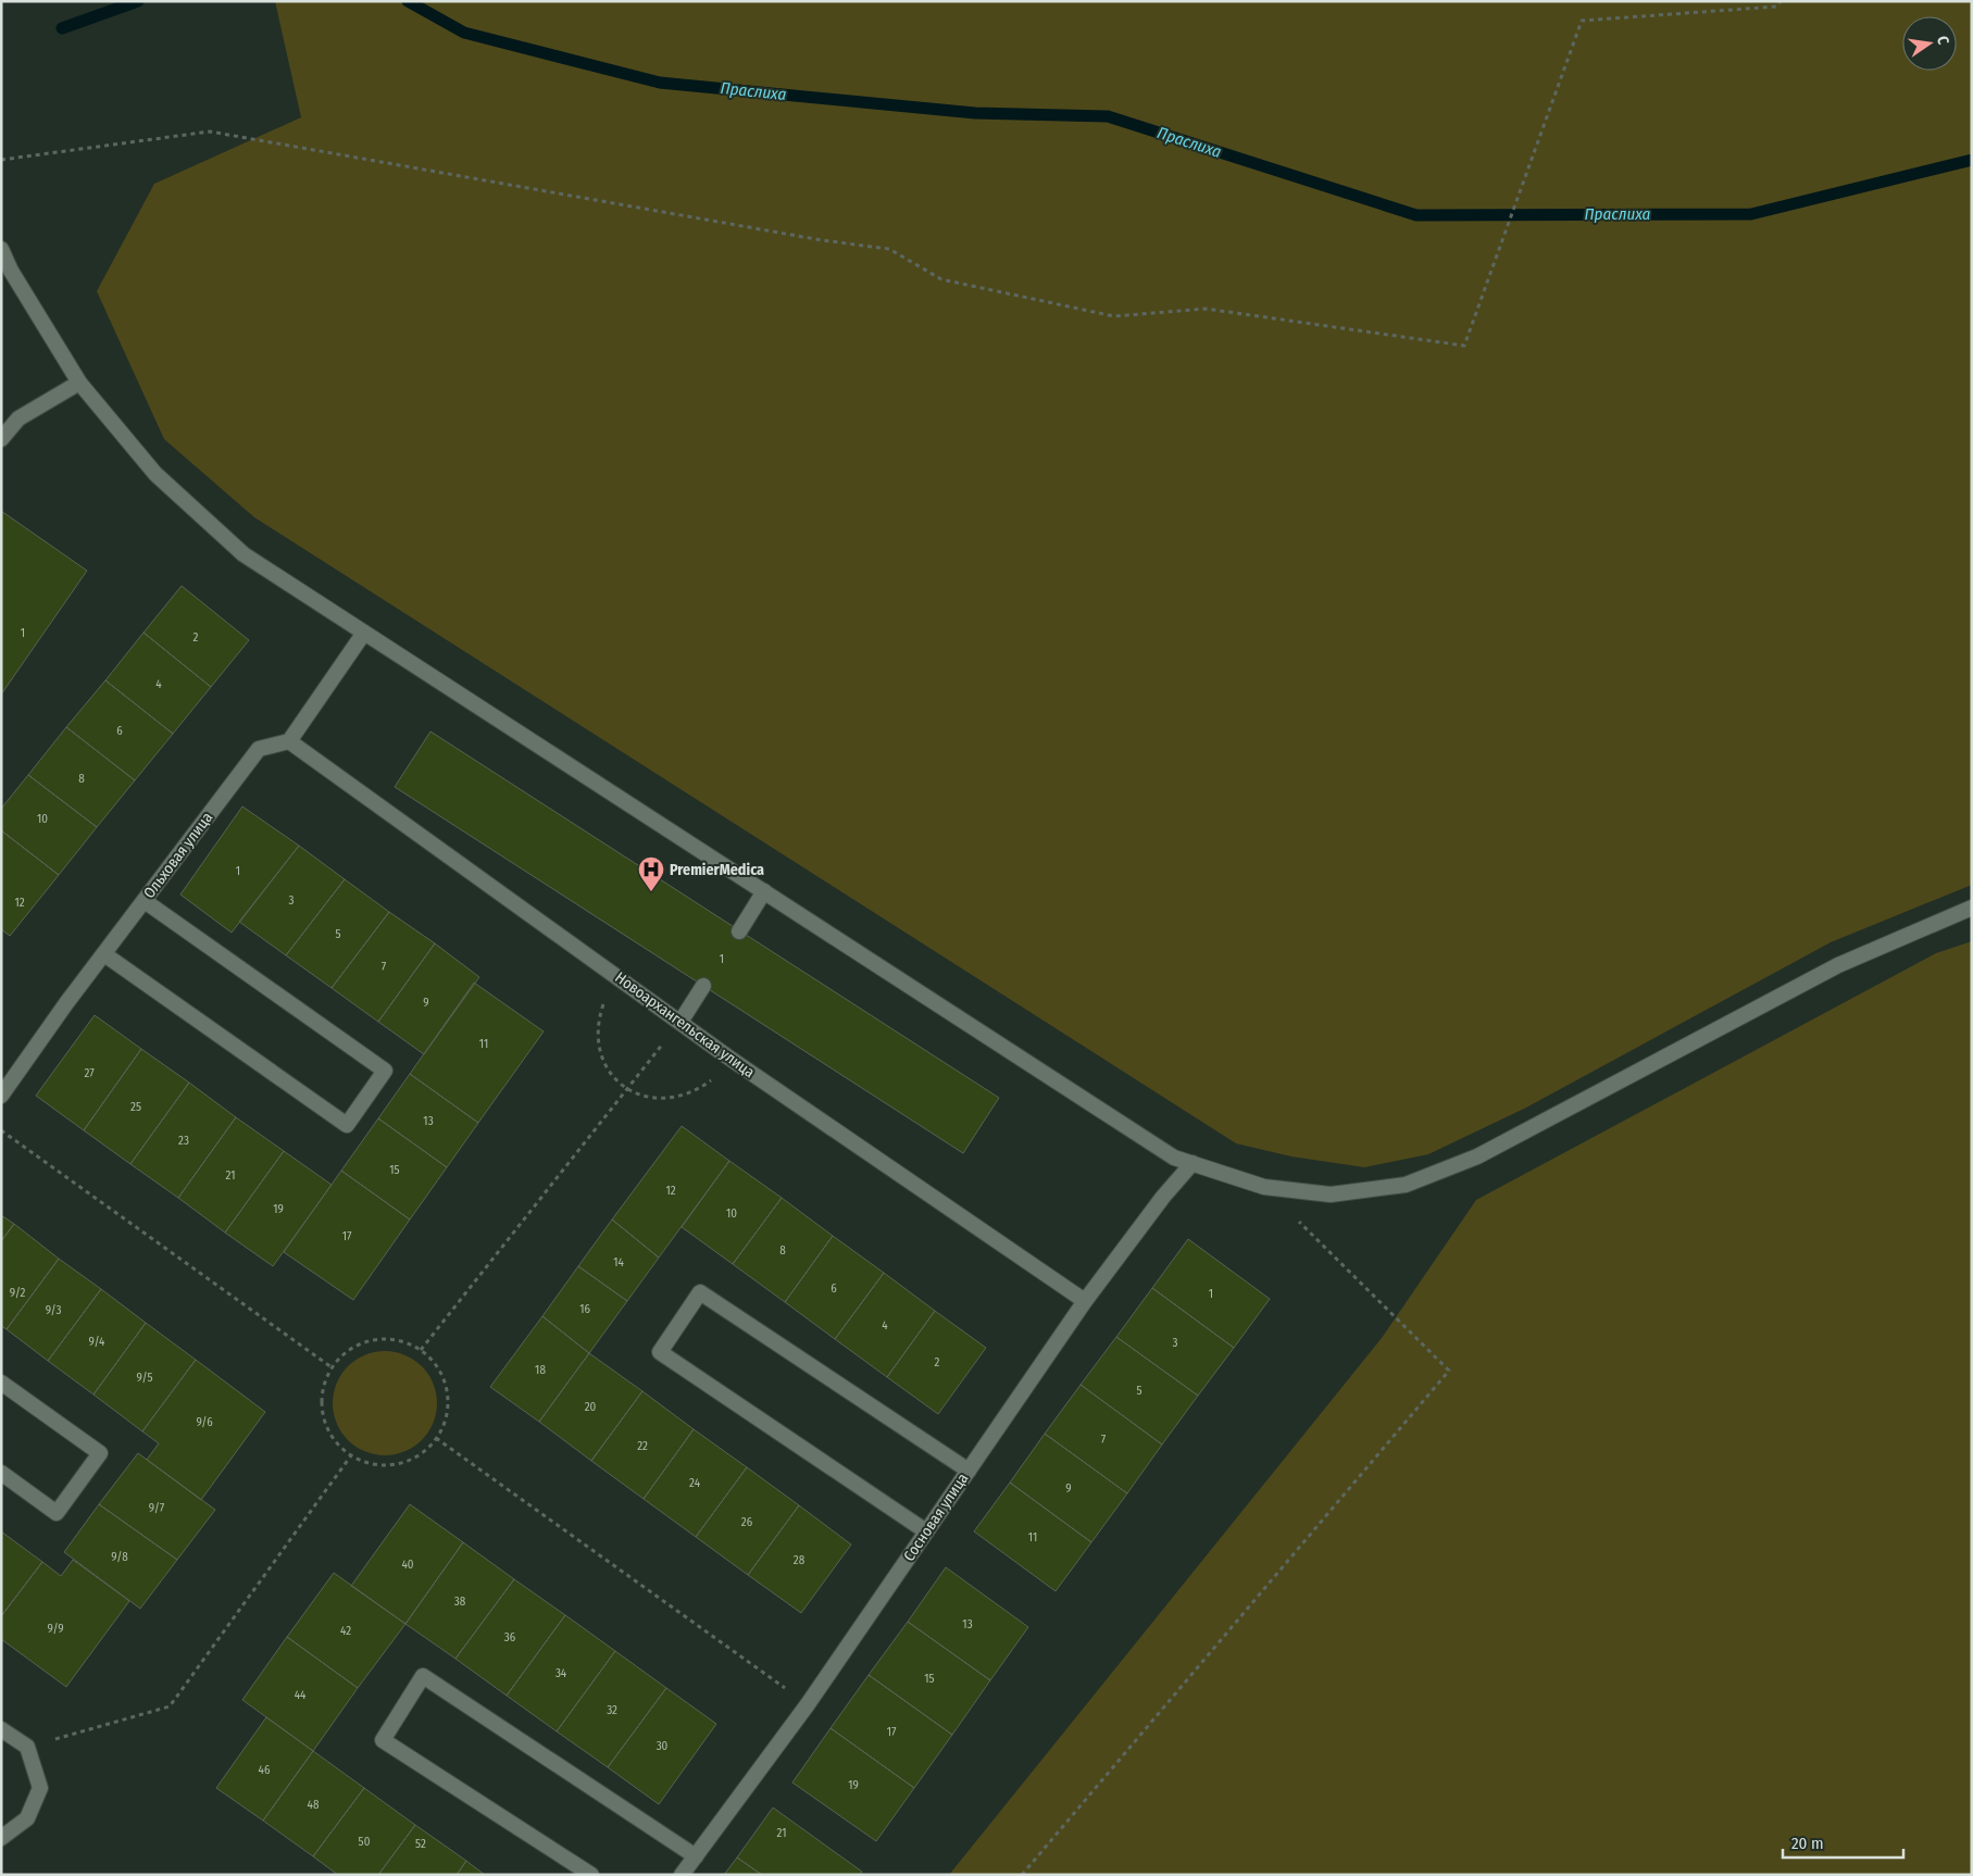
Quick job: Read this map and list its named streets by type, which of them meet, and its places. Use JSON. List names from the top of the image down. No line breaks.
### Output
{"streets":{"street":["Ольховая улица","Новоархангельская улица","Сосновая улица"]},"crossings":[["Ольховая улица","Новоархангельская улица"],["Новоархангельская улица","Сосновая улица"]],"water":["Праслиха"],"places":{"hospital":["PremierMedica"]},"house_numbers":["1","2","4","6","8","10","1","3","12","5","1","7","9","11","27","25","13","23","15","21","12","19","10","17","8","14","6","9/2","1","16","9/3","4","9/4","3","2","18","9/5","5","20","9/6","7","22","24","9","9/7","26","11","9/8","28","40","38","13","9/9","42","36","34","15","44","32","17","30","46","19","48","21","50","52"],"scale_bar":"20 m","north":"right"}
